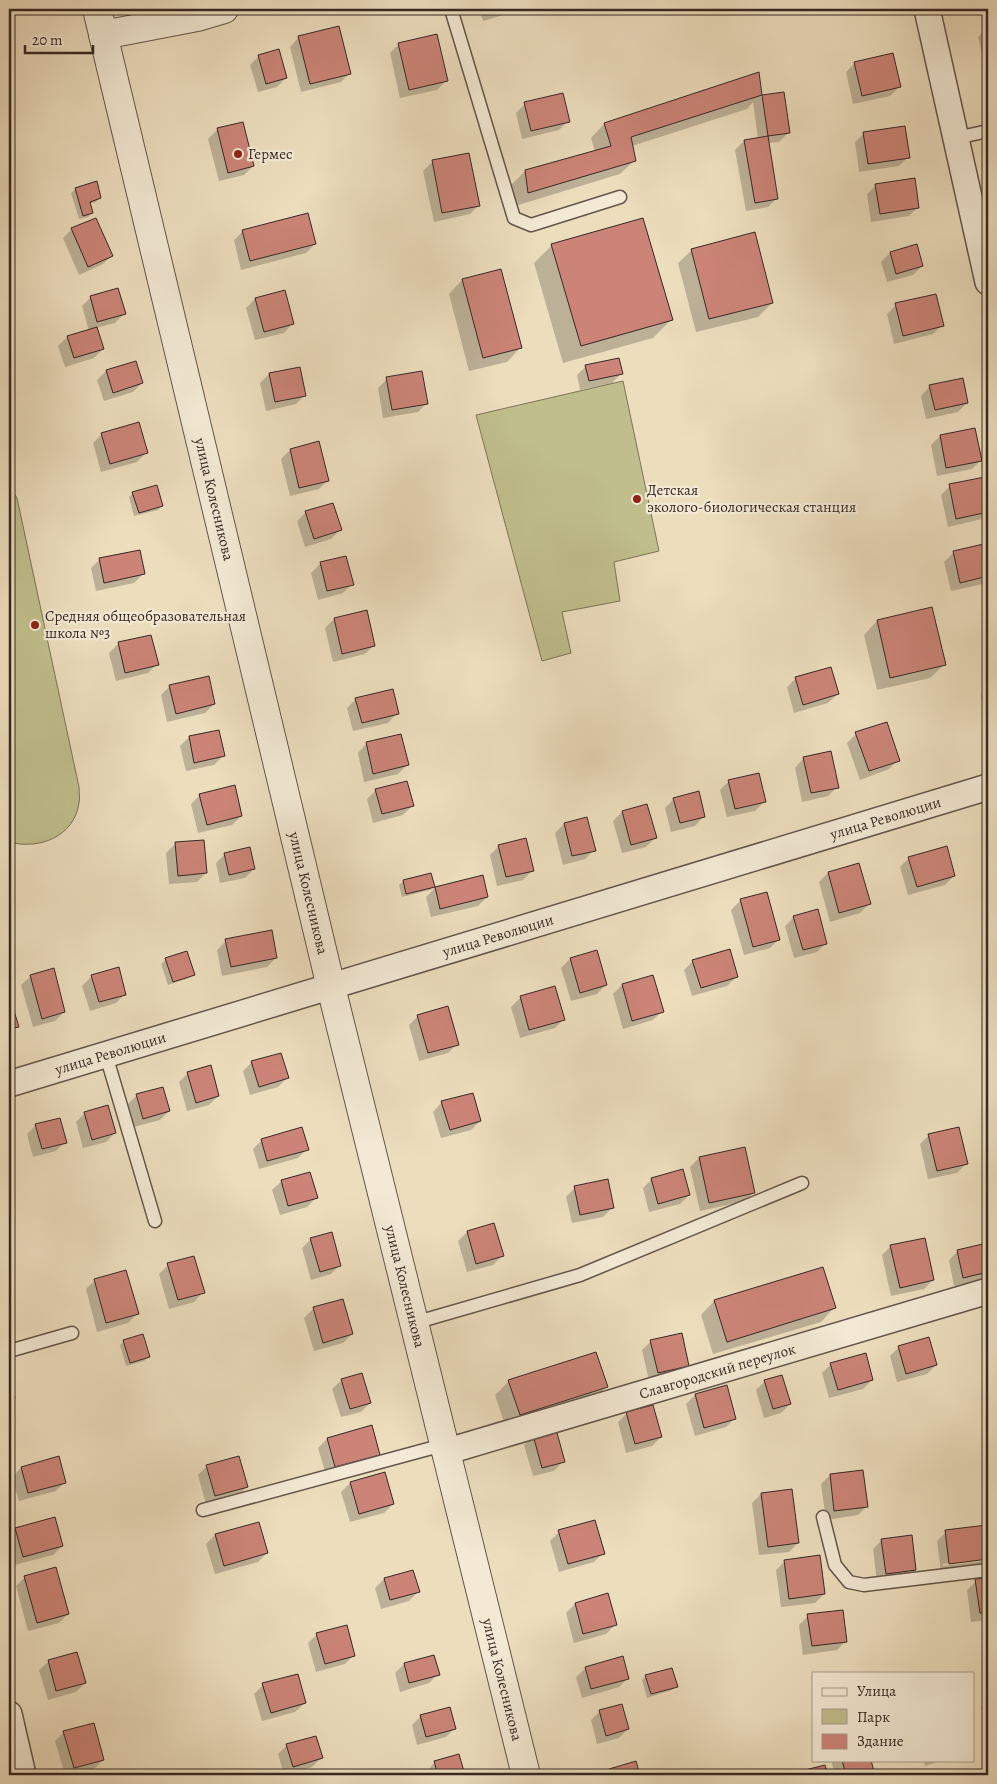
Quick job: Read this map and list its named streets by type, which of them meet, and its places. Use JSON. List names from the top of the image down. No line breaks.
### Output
{"streets":{"street":["улица Колесникова","улица Революции","Славгородский переулок"]},"crossings":[["улица Колесникова","улица Революции"],["улица Колесникова","Славгородский переулок"]],"places":["Гермес","Детская эколого-биологическая станция","Средняя общеобразовательная школа №3"],"legend":["Улица","Парк","Здание"],"scale_bar":"20 m"}
